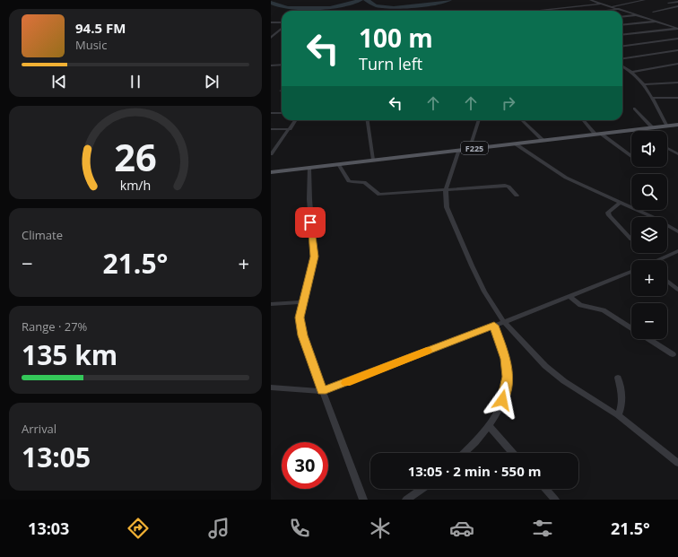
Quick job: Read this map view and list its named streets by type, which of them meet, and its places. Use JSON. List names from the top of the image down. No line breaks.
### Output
{"streets":{"main road":["F225"]},"page":{"turn":["100 m","Turn left"],"song":["94.5 FM","Music"],"map_buttons":["+","−"],"tile":["Climate",["Range · 27%","135 km"],["Arrival","13:05"]],"heat":["−","21.5°","+"],"limit":"30","trip":"13:05 · 2 min · 550 m","tabs":["13:03","21.5°"],"gauge":["26","km/h"]}}
